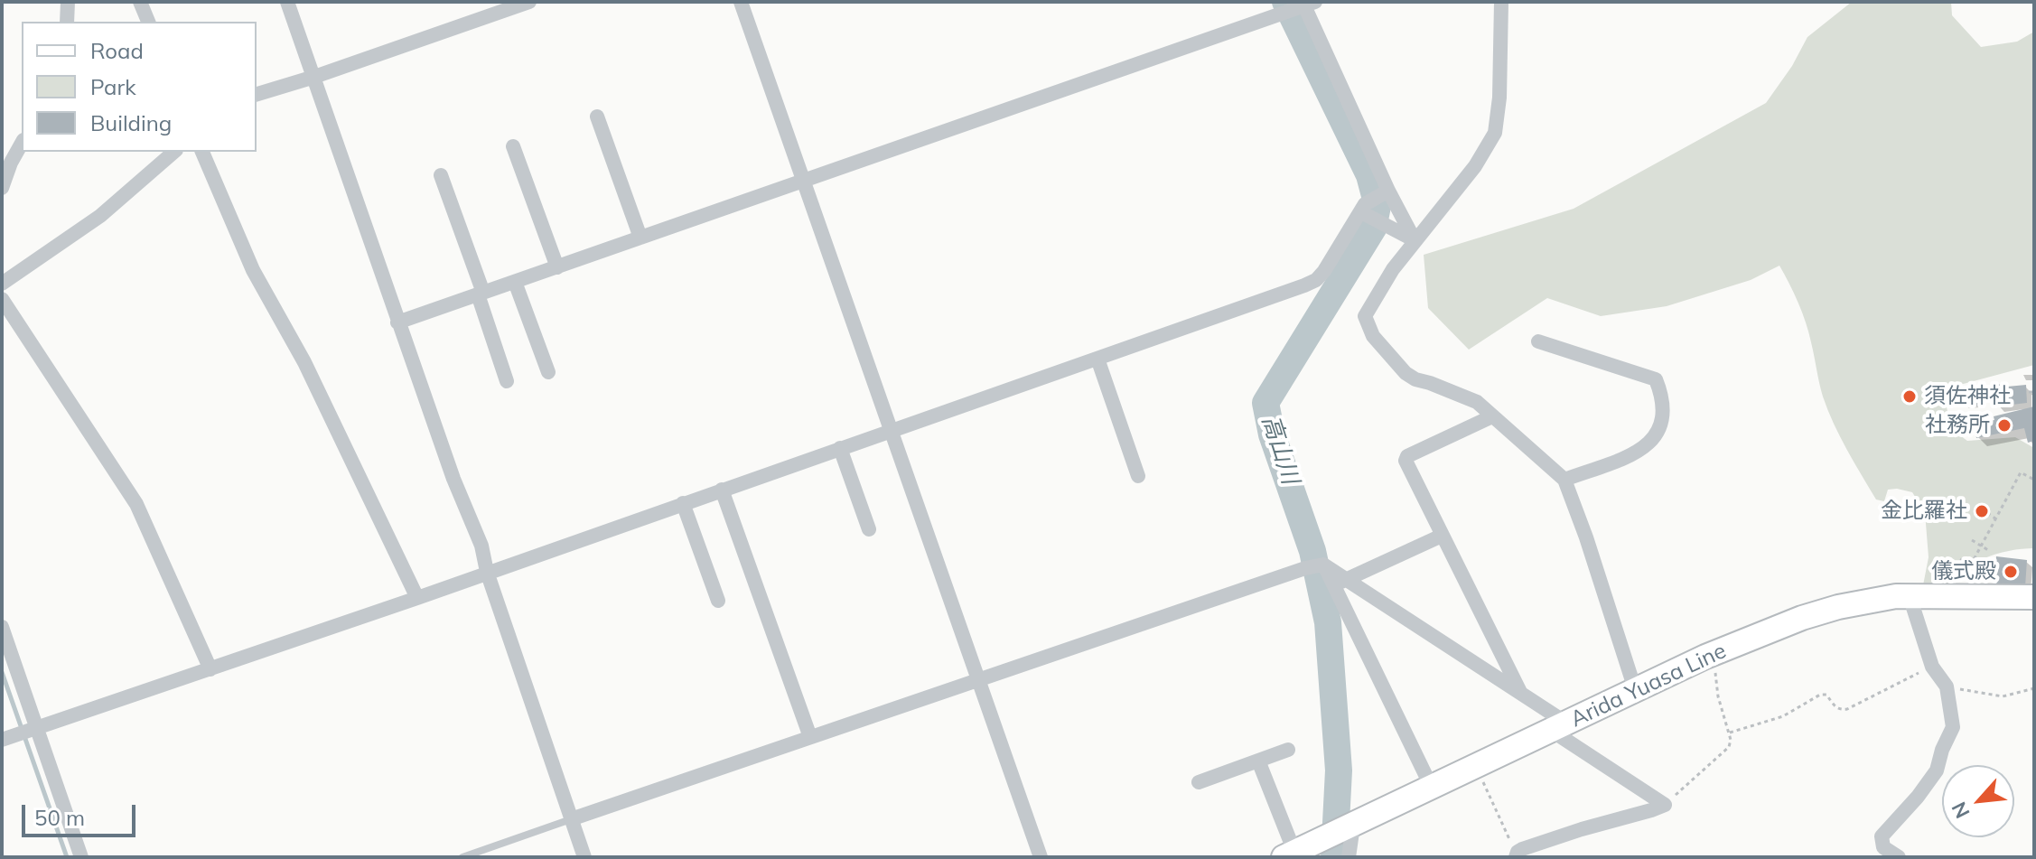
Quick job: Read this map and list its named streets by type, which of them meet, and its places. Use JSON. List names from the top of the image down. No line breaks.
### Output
{"streets":{"main road":["Arida Yuasa Line"]},"water":["高山川"],"places":["須佐神社","社務所","金比羅社","儀式殿"],"legend":["Road","Park","Building"],"scale_bar":"50 m","north":"bottom left"}
